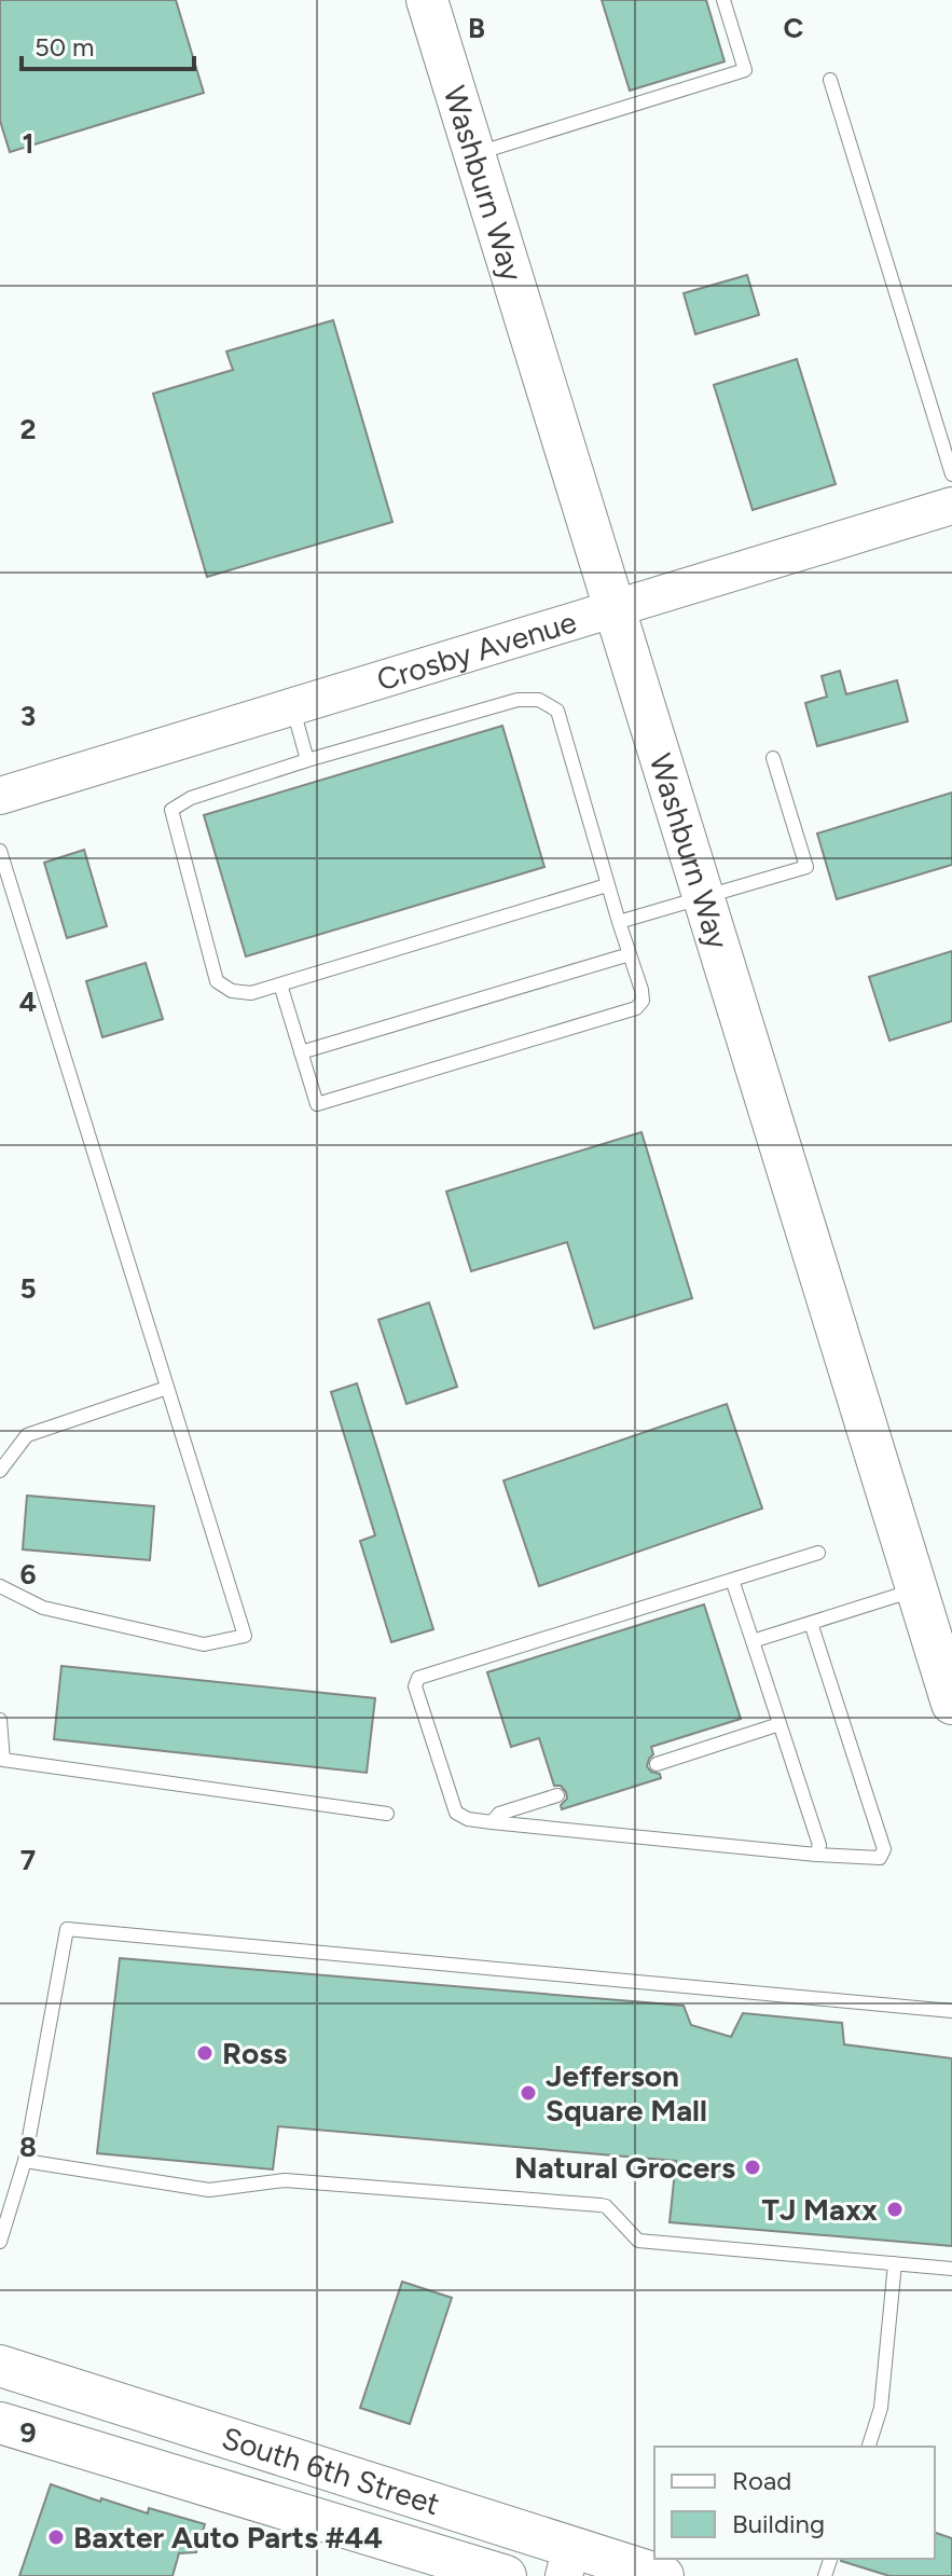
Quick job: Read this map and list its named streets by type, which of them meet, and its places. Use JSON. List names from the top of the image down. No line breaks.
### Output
{"streets":{"main road":["Washburn Way","South 6th Street"],"street":["Crosby Avenue"]},"crossings":[["Washburn Way","Crosby Avenue"]],"places":["Ross","Jefferson Square Mall","Natural Grocers","TJ Maxx","Baxter Auto Parts #44"],"legend":["Road","Building"],"scale_bar":"50 m","grid":{"columns":["B","C"],"rows":["1","2","3","4","5","6","7","8","9"]}}
